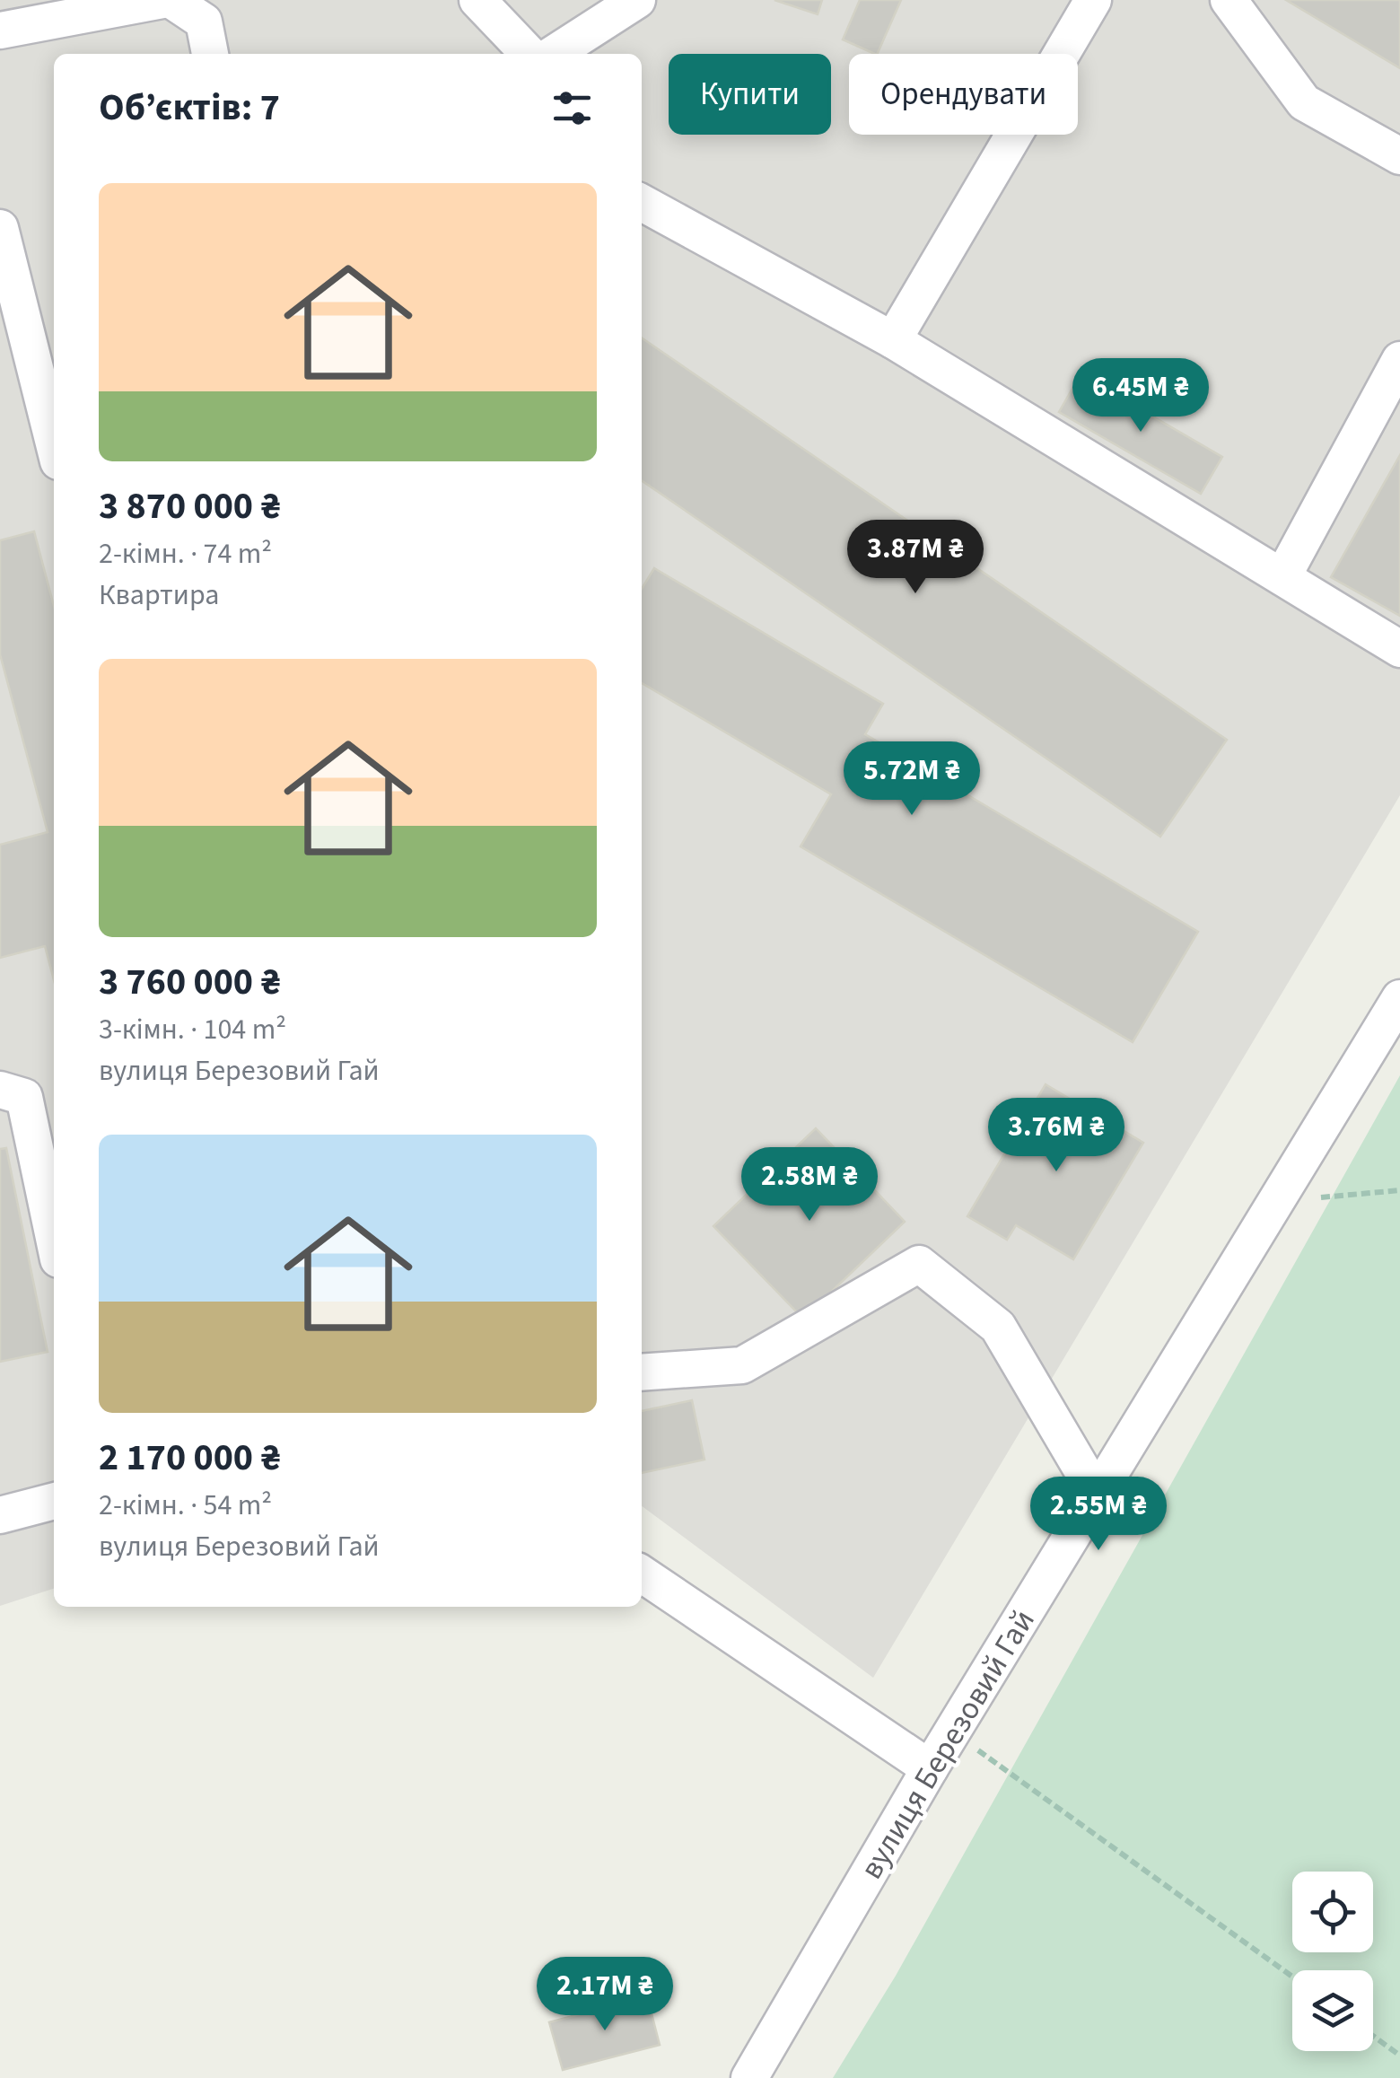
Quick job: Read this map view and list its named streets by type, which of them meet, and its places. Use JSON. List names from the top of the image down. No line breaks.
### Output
{"streets":{"street":["вулиця Березовий Гай"]},"page":{"chip":["Купити","Орендувати"],"heading":"Об’єктів: 7","list":[{"name":"3 870 000 ₴","note":"2-кімн. · 74 m² · Квартира"},{"name":"3 760 000 ₴","note":"3-кімн. · 104 m² · вулиця Березовий Гай"},{"name":"2 170 000 ₴","note":"2-кімн. · 54 m² · вулиця Березовий Гай"}],"price":["6.45M ₴","3.87M ₴","5.72M ₴","3.76M ₴","2.58M ₴","2.55M ₴","2.17M ₴"]}}
